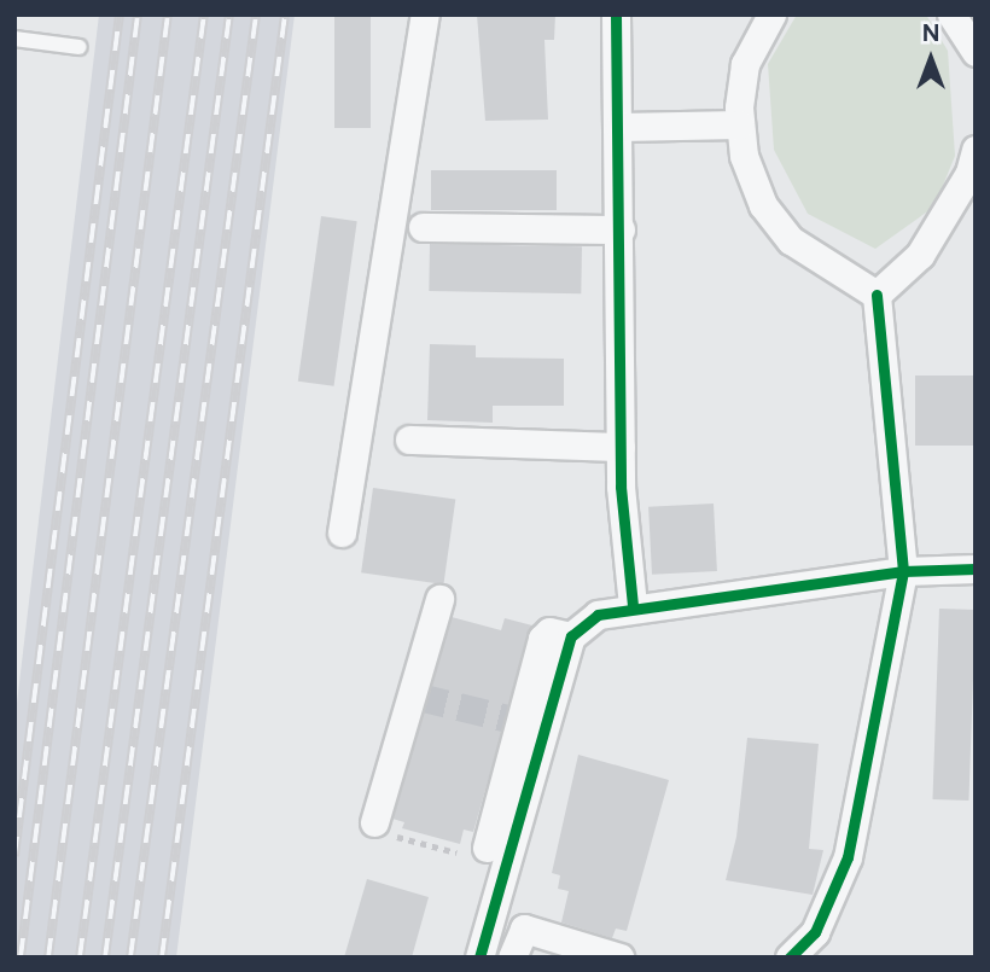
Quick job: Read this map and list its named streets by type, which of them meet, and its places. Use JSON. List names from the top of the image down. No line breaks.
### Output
{"north":"top"}
